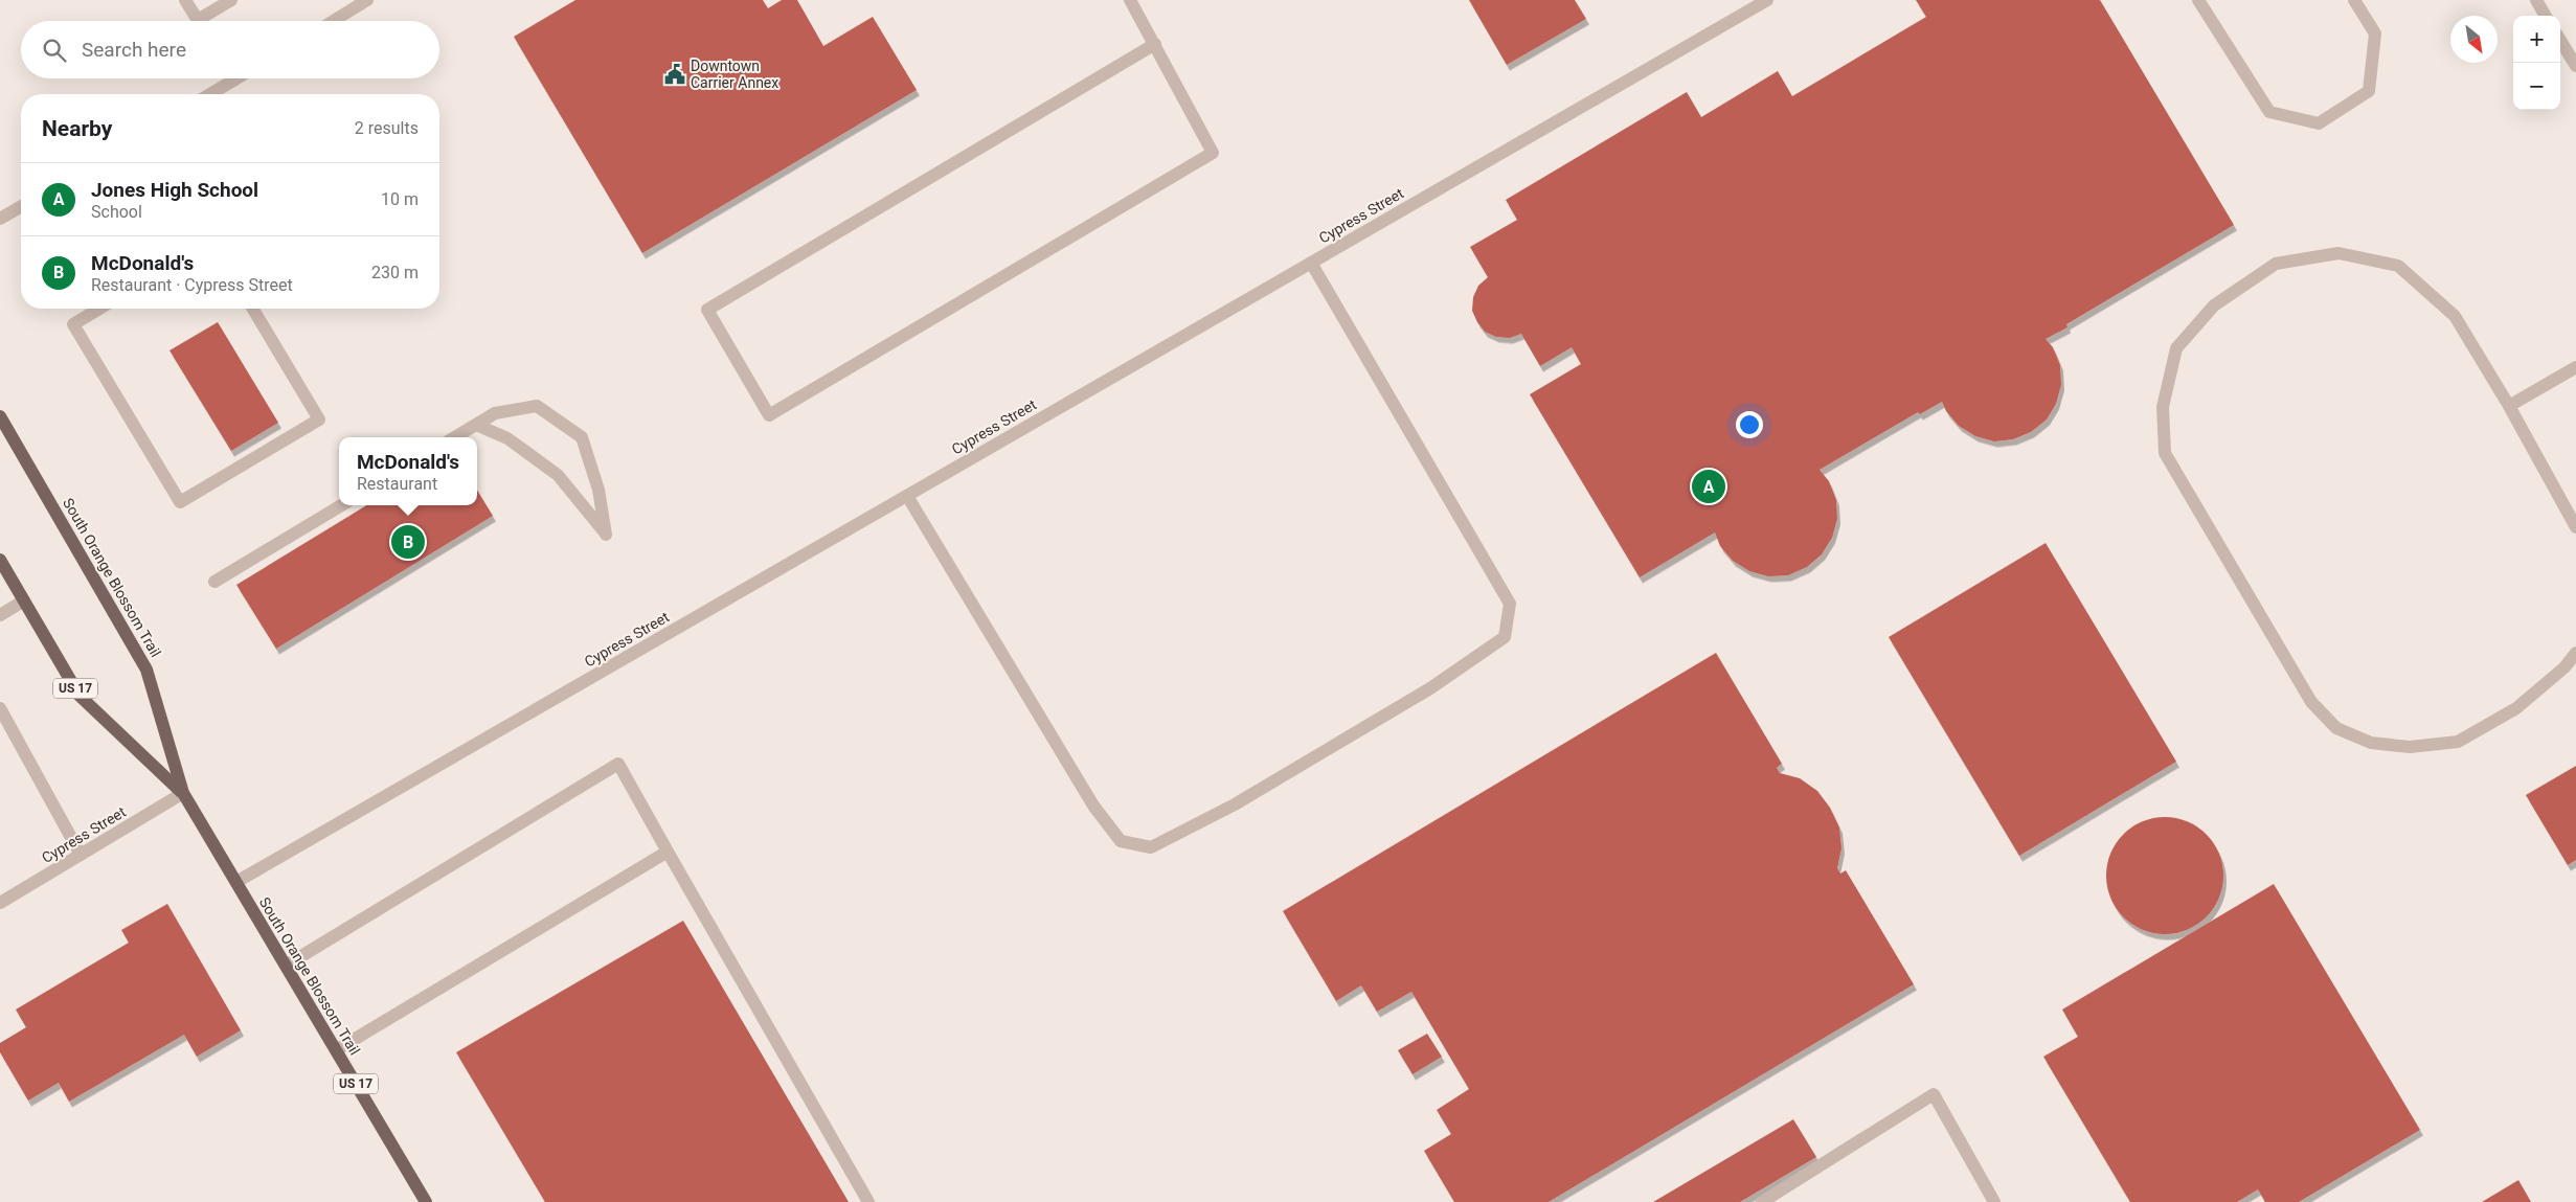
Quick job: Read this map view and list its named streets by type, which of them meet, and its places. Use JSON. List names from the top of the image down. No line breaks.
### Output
{"streets":{"main road":["South Orange Blossom Trail","US 17"],"street":["Cypress Street"]},"crossings":[["Cypress Street","South Orange Blossom Trail"]],"places":{"public building":["Downtown Carrier Annex"]},"north":"bottom right","page":{"map_buttons":["+","−"],"search":"Search here","heading":["Nearby","2 results"],"list":[{"mark":"A","name":"Jones High School","note":"School","value":"10 m"},{"mark":"B","name":"McDonald's","note":"Restaurant · Cypress Street","value":"230 m"}],"popup":["McDonald's","Restaurant"],"pins":["A","B"]}}
